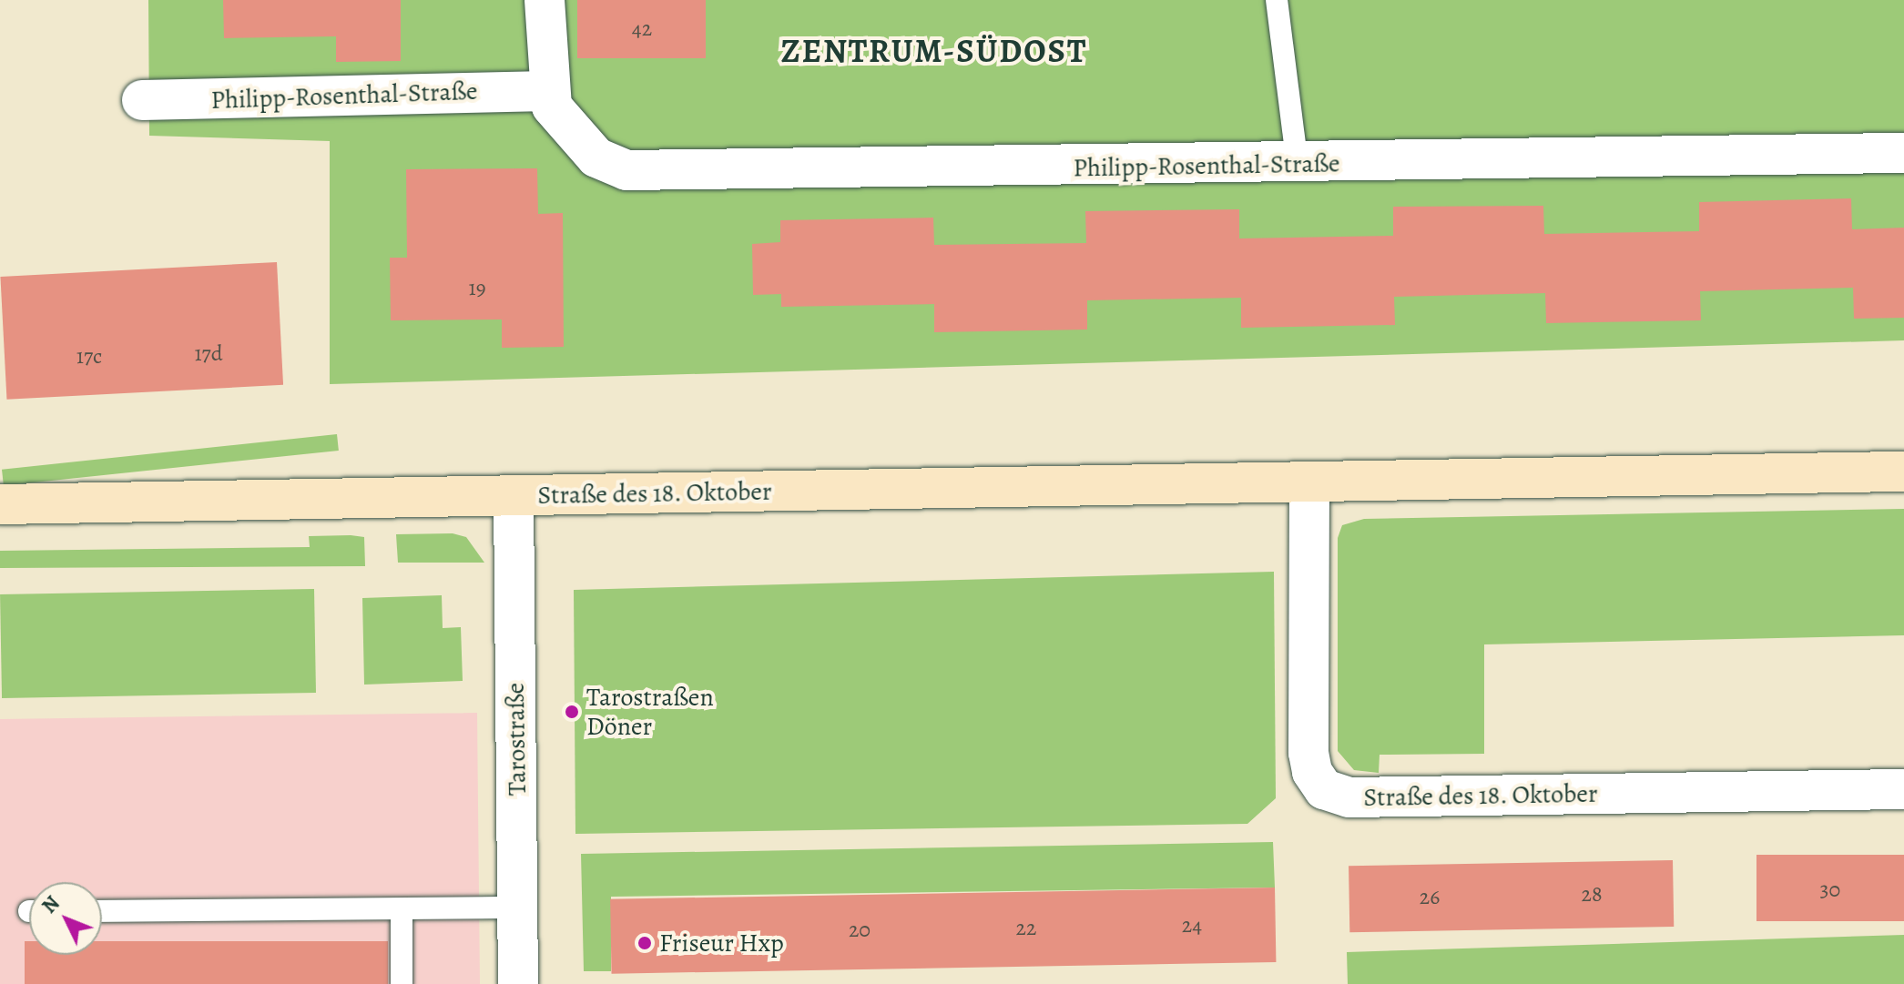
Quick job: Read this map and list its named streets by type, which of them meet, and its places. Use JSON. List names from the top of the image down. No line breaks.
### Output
{"streets":{"main road":["Straße des 18. Oktober"],"street":["Philipp-Rosenthal-Straße","Tarostraße"]},"crossings":[["Straße des 18. Oktober","Tarostraße"]],"districts":["ZENTRUM-SÜDOST"],"places":["Tarostraßen Döner","Friseur Hxp"],"house_numbers":["42","19","17d","17c","30","28","26","24","22","20"],"north":"top left"}
